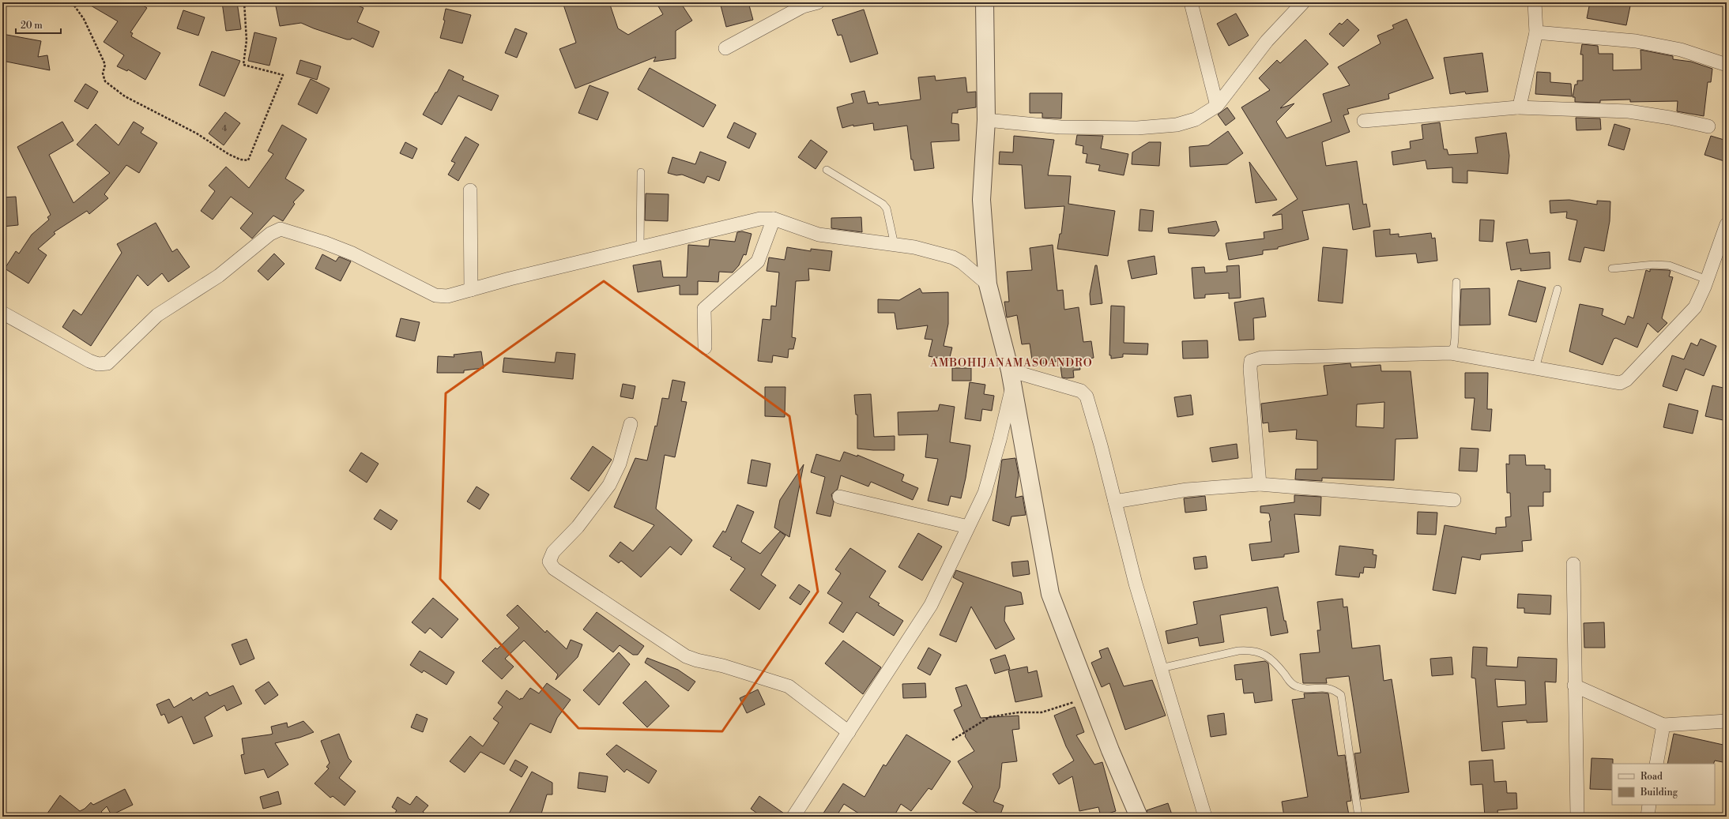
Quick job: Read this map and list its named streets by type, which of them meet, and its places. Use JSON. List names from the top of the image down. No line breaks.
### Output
{"districts":["AMBOHIJANAMASOANDRO"],"house_numbers":["4"],"legend":["Road","Building"],"scale_bar":"20 m"}
